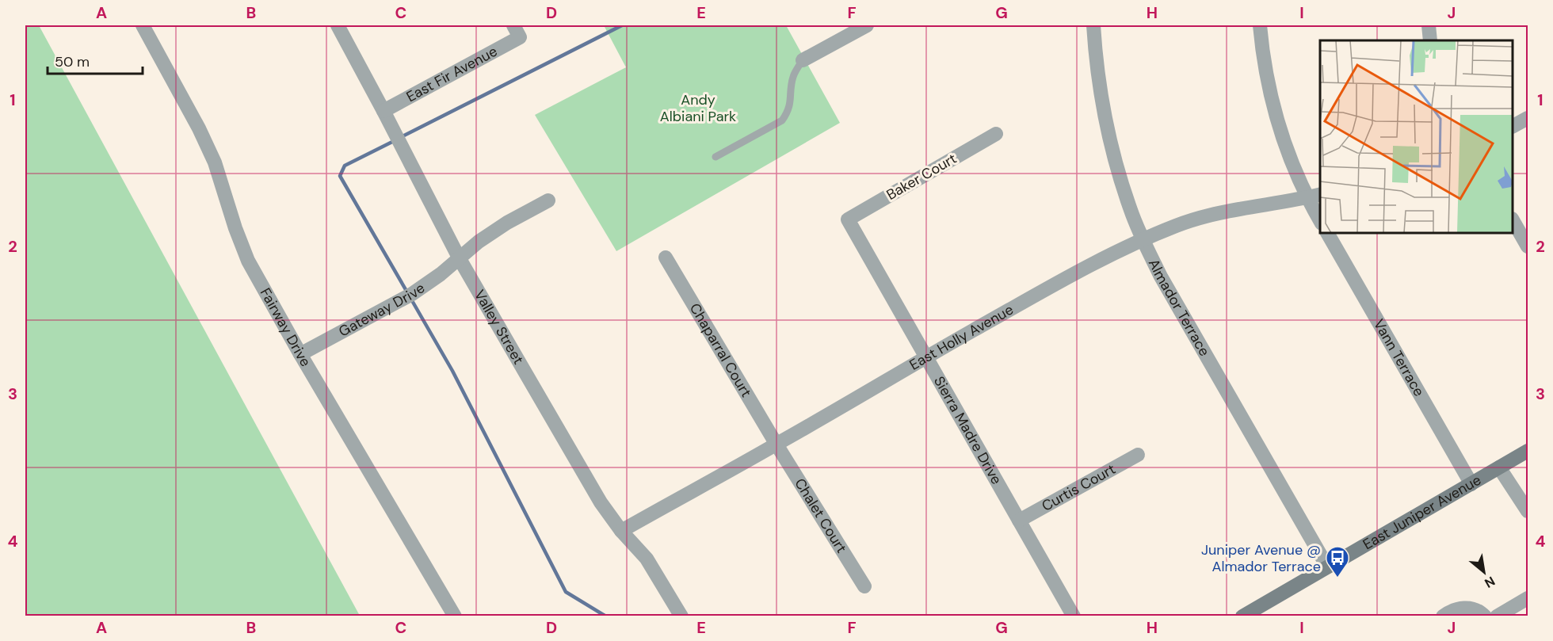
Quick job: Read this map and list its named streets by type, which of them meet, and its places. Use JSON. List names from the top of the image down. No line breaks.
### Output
{"streets":{"street":["East Fir Avenue","Baker Court","Almador Terrace","Gateway Drive","Fairway Drive","Valley Street","East Holly Avenue","Chaparral Court","Vann Terrace","Sierra Madre Drive","Curtis Court","East Juniper Avenue","Chalet Court"]},"crossings":[["East Fir Avenue","Valley Street"],["Baker Court","Sierra Madre Drive"],["Almador Terrace","East Holly Avenue"],["Almador Terrace","East Juniper Avenue"],["Gateway Drive","Fairway Drive"],["Gateway Drive","Valley Street"],["Valley Street","East Holly Avenue"],["East Holly Avenue","Chaparral Court"],["East Holly Avenue","Sierra Madre Drive"],["East Holly Avenue","Chalet Court"],["Chaparral Court","Chalet Court"],["Vann Terrace","East Juniper Avenue"],["Sierra Madre Drive","Curtis Court"]],"parks":["Andy Albiani Park"],"places":{"bus stop":["Juniper Avenue @ Almador Terrace"]},"scale_bar":"50 m","north":"bottom right","grid":{"columns":["A","B","C","D","E","F","G","H","I","J"],"rows":["1","2","3","4"]}}
